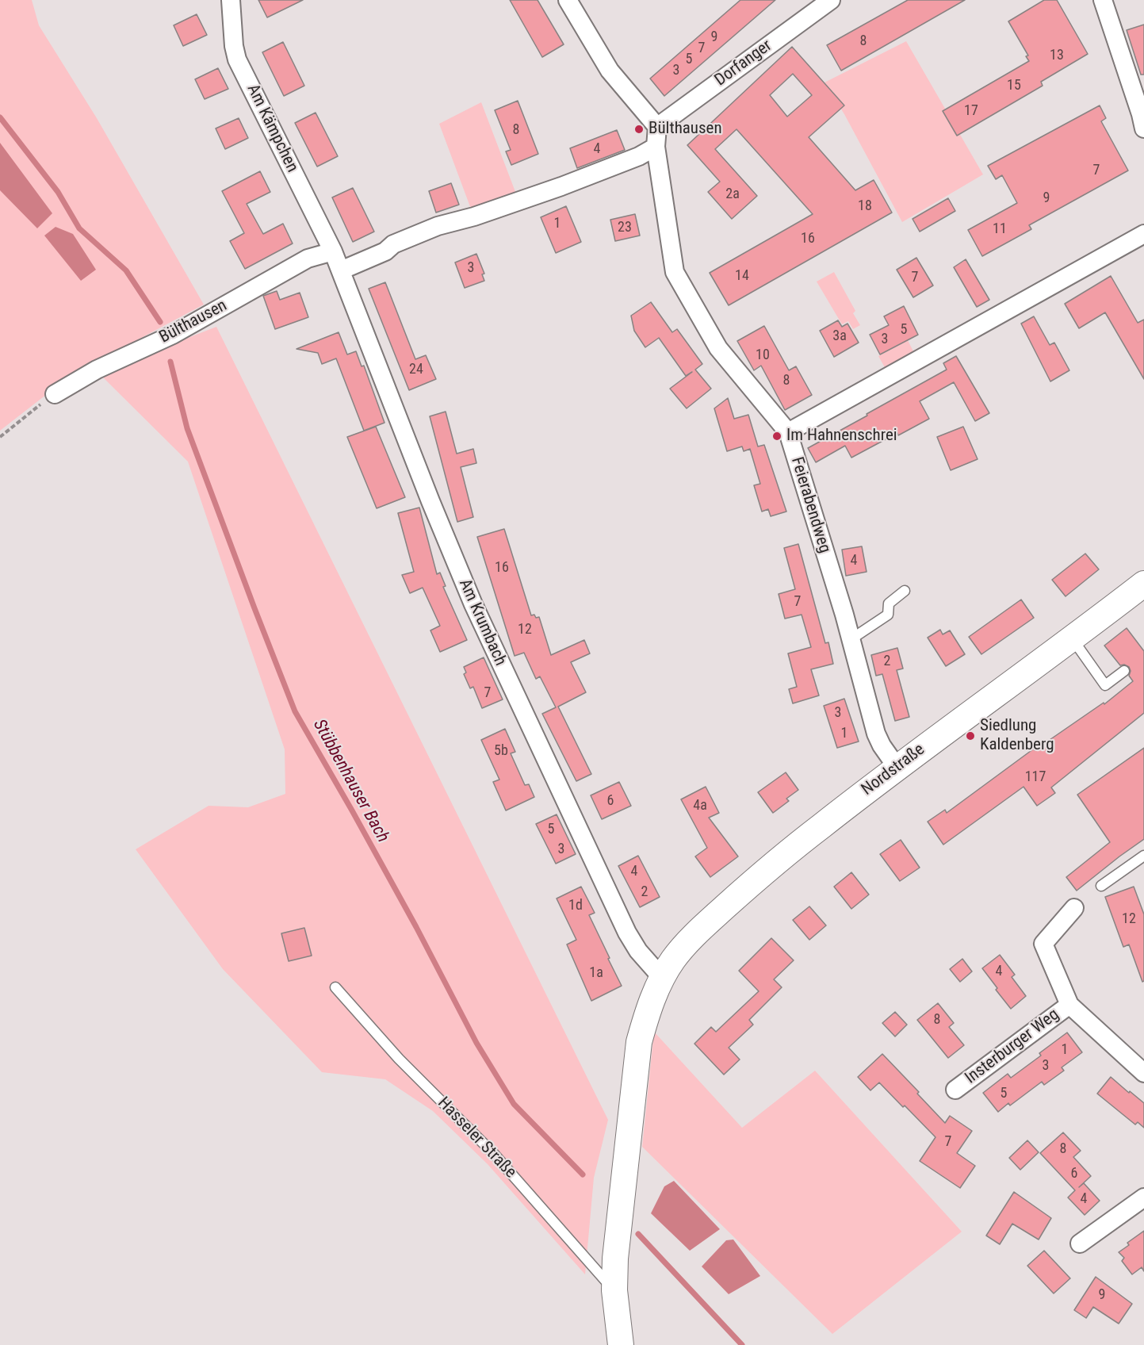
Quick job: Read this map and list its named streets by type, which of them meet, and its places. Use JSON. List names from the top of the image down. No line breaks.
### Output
{"streets":{"main road":["Nordstraße"],"street":["Dorfanger","Am Kämpchen","Bülthausen","Feierabendweg","Am Krumbach","Insterburger Weg"],"lane":["Hasseler Straße"]},"crossings":[["Dorfanger","Feierabendweg"],["Am Kämpchen","Bülthausen"],["Am Kämpchen","Am Krumbach"],["Bülthausen","Am Krumbach"],["Feierabendweg","Nordstraße"],["Am Krumbach","Nordstraße"]],"water":["Stübbenhauser Bach"],"places":["Bülthausen","Im Hahnenschrei","Siedlung Kaldenberg"],"house_numbers":["9","8","7","13","5","3","15","17","8","4","7","2a","9","18","1","23","11","16","3","14","7","5","3a","3","10","24","8","4","16","7","12","2","7","3","1","5b","117","6","4a","5","3","4","2","1d","12","4","1a","8","1","3","5","7","8","6","4","9"]}
